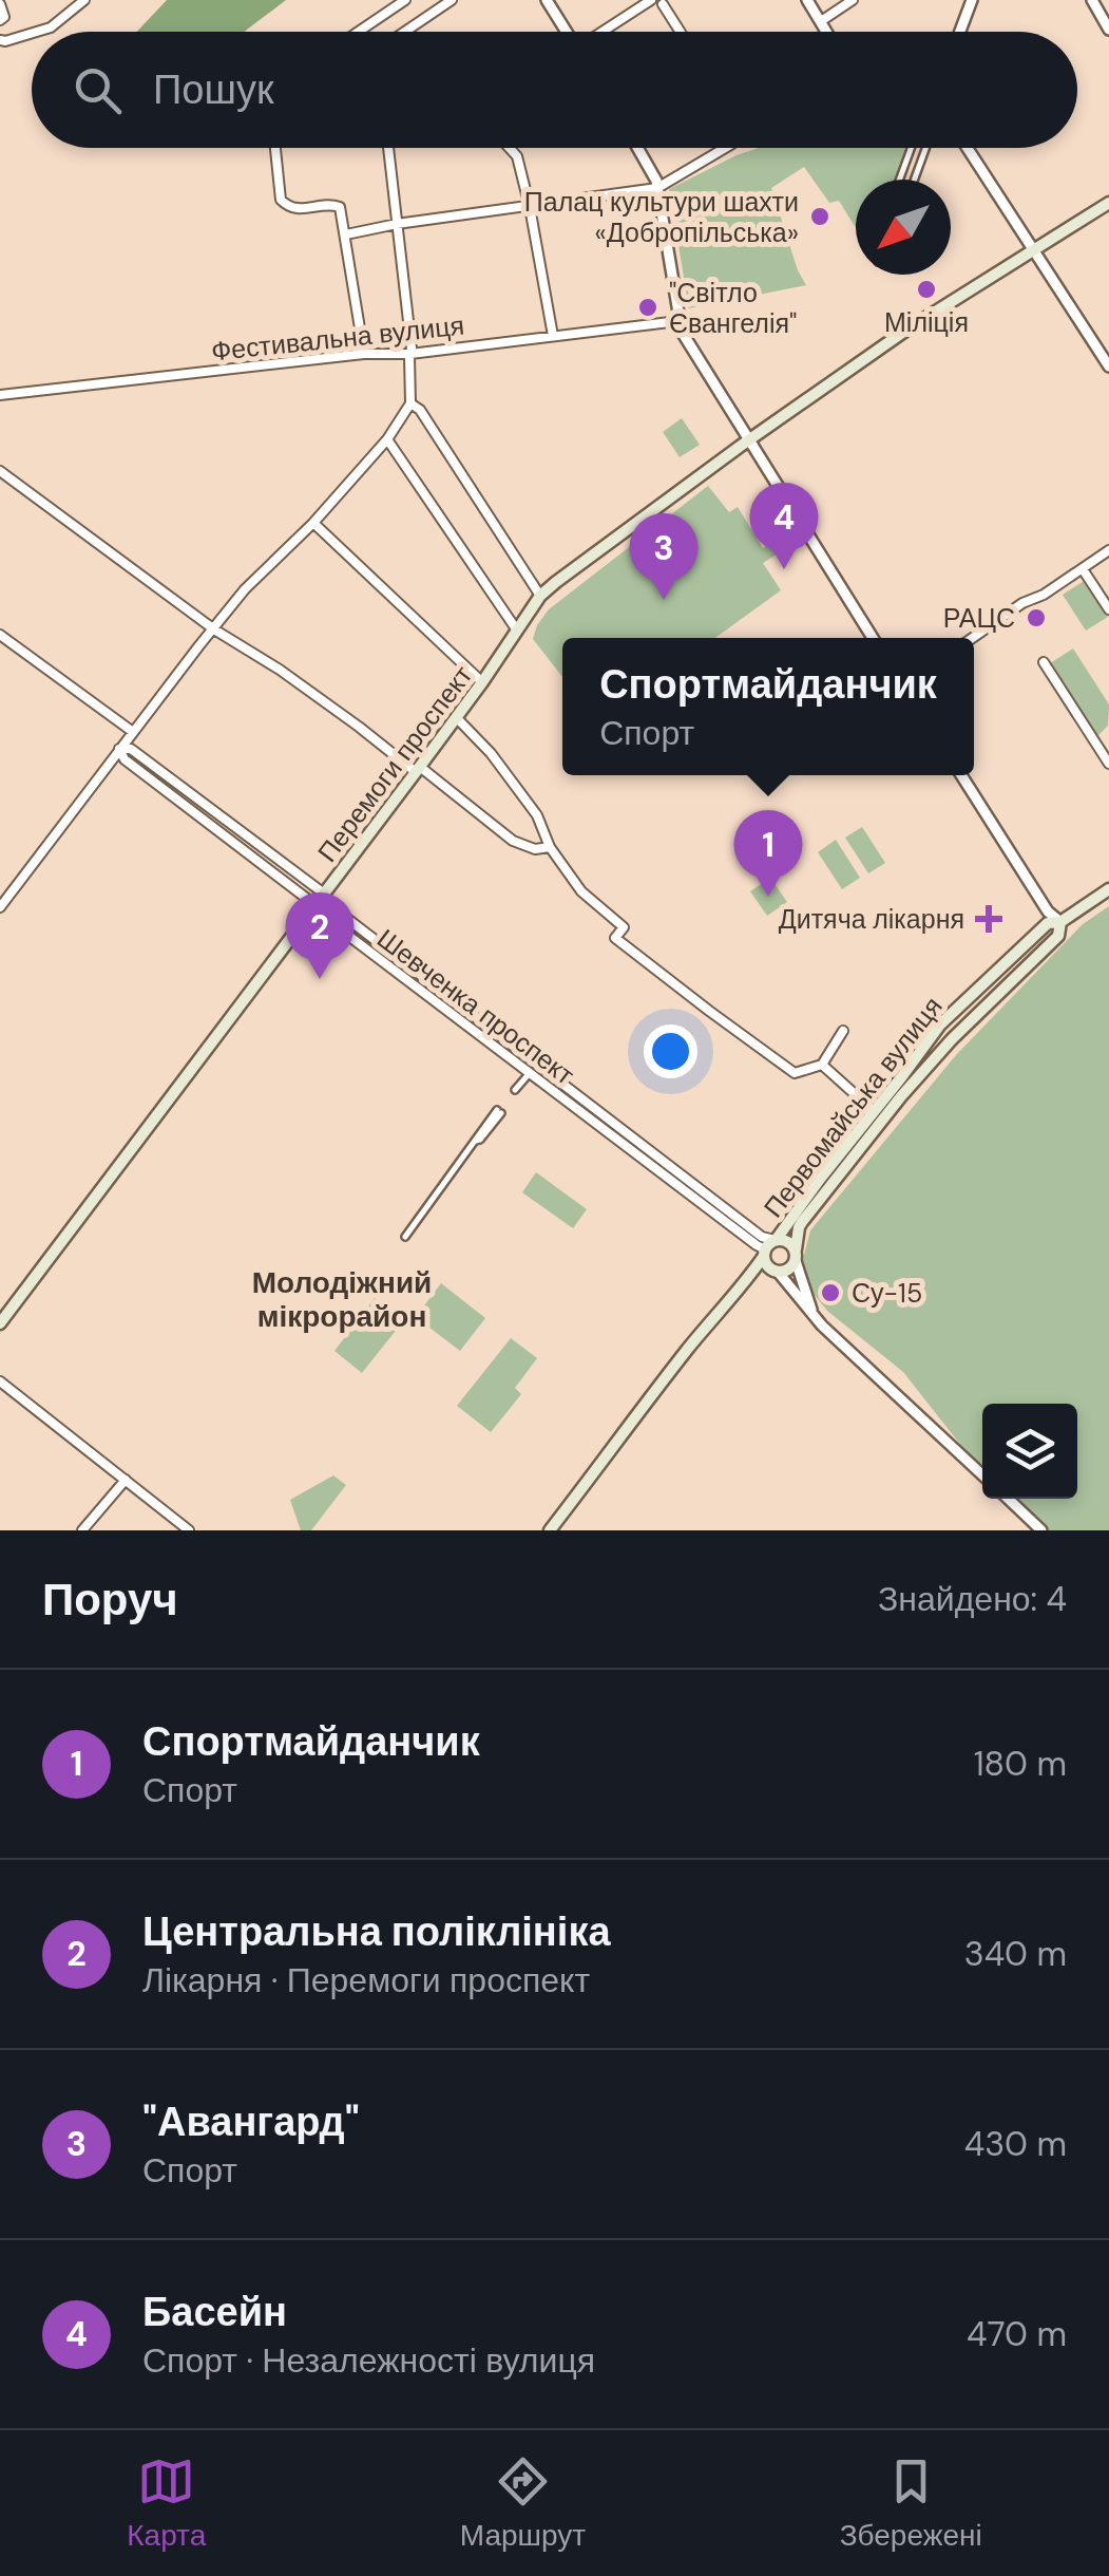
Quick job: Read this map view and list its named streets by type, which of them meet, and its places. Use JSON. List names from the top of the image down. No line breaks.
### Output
{"streets":{"main road":["Перемоги проспект","Первомайська вулиця"],"street":["Фестивальна вулиця","Шевченка проспект"]},"crossings":[["Перемоги проспект","Шевченка проспект"],["Шевченка проспект","Первомайська вулиця"]],"districts":["Молодіжний мікрорайон"],"places":{"other":["Палац культури шахти «Добропільська»","Міліція","\"Світло Євангелія\"","РАЦС","Су-15"],"health":["Дитяча лікарня"]},"north":"bottom left","page":{"search":"Пошук","pins":["4","3","1","2"],"popup":["Спортмайданчик","Спорт"],"heading":["Поруч","Знайдено: 4"],"list":[{"mark":"1","name":"Спортмайданчик","note":"Спорт","value":"180 m"},{"mark":"2","name":"Центральна поліклініка","note":"Лікарня · Перемоги проспект","value":"340 m"},{"mark":"3","name":"\"Авангард\"","note":"Спорт","value":"430 m"},{"mark":"4","name":"Басейн","note":"Спорт · Незалежності вулиця","value":"470 m"}],"nav":["Карта","Маршрут","Збережені"]}}
